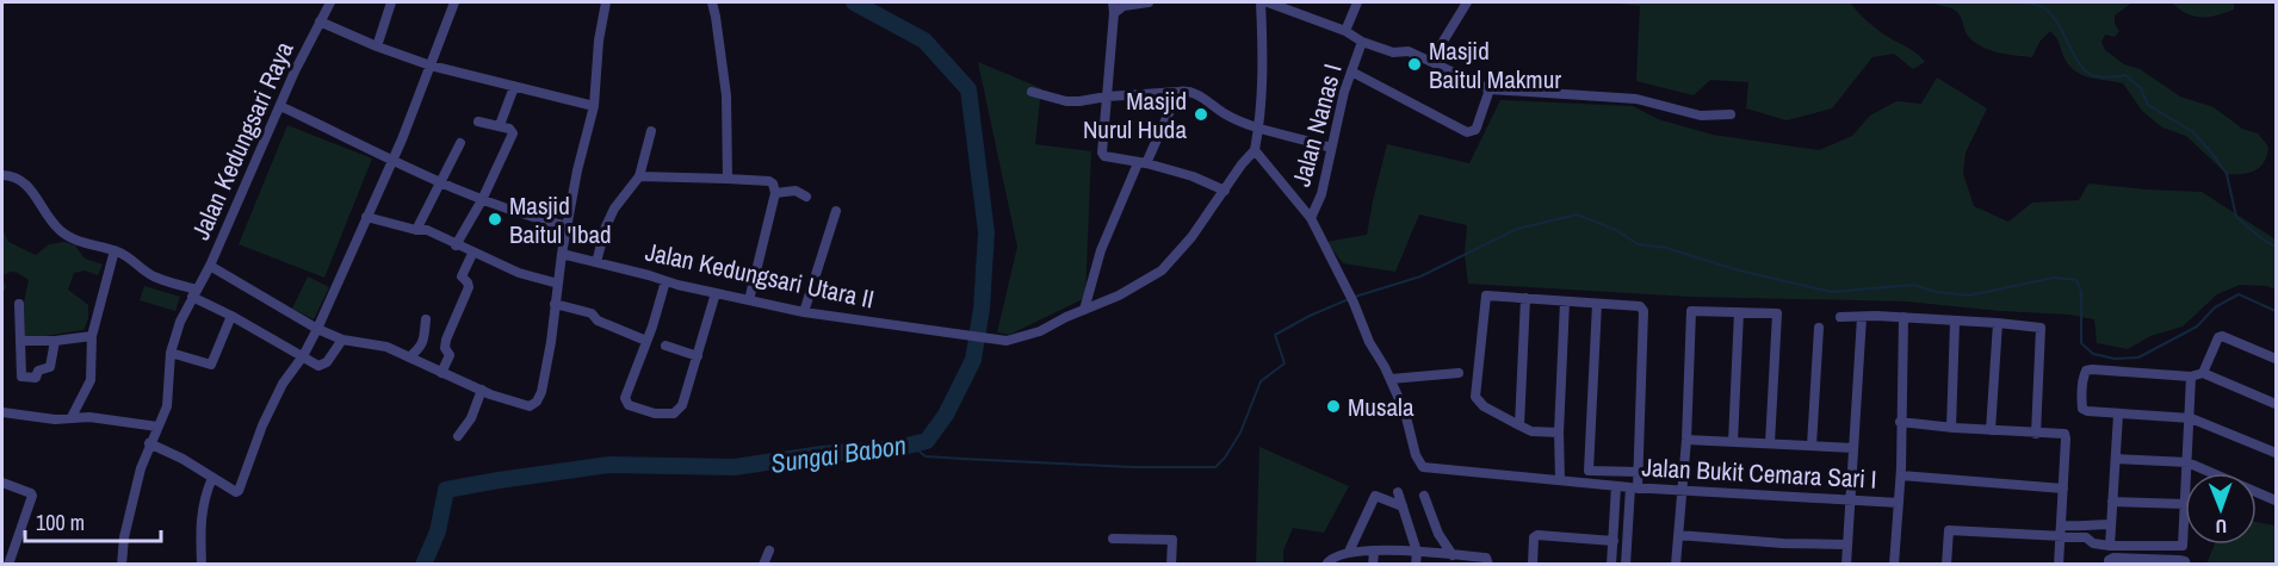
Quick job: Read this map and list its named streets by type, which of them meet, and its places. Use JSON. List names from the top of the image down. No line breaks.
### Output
{"streets":{"street":["Jalan Nanas I","Jalan Kedungsari Raya","Jalan Kedungsari Utara II","Jalan Bukit Cemara Sari I"]},"water":["Sungai Babon"],"places":["Masjid Baitul Makmur","Masjid Nurul Huda","Masjid Baitul 'Ibad","Musala"],"scale_bar":"100 m","north":"bottom"}
